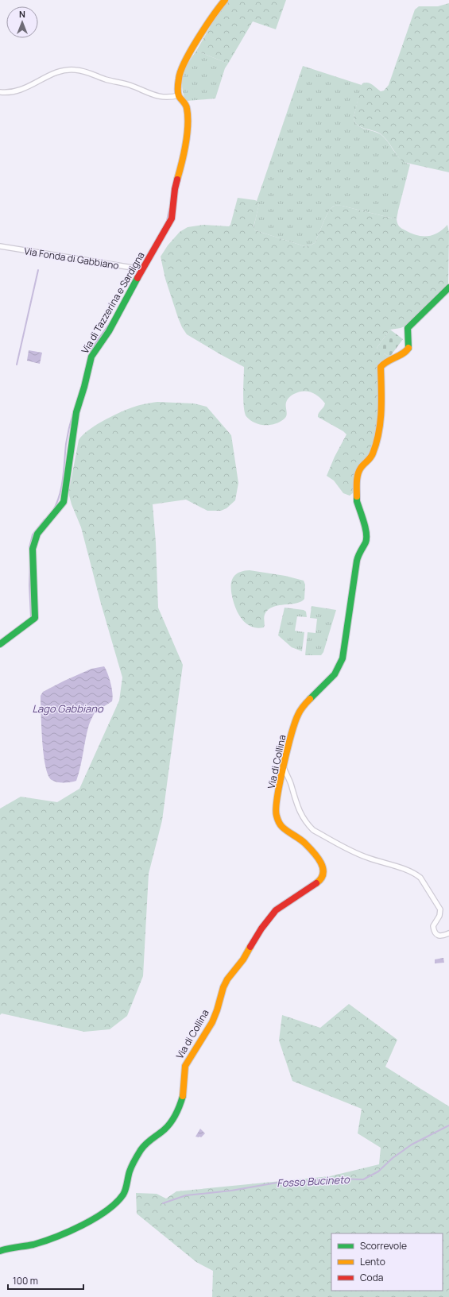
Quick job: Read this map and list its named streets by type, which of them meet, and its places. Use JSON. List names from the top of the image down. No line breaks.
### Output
{"streets":{"street":["Via Fonda di Gabbiano","Via di Tazzerina e Sardigna","Via di Collina"]},"crossings":[["Via Fonda di Gabbiano","Via di Tazzerina e Sardigna"]],"water":["Lago Gabbiano","Fosso Bucineto"],"legend":["Scorrevole","Lento","Coda"],"scale_bar":"100 m","north":"top"}
